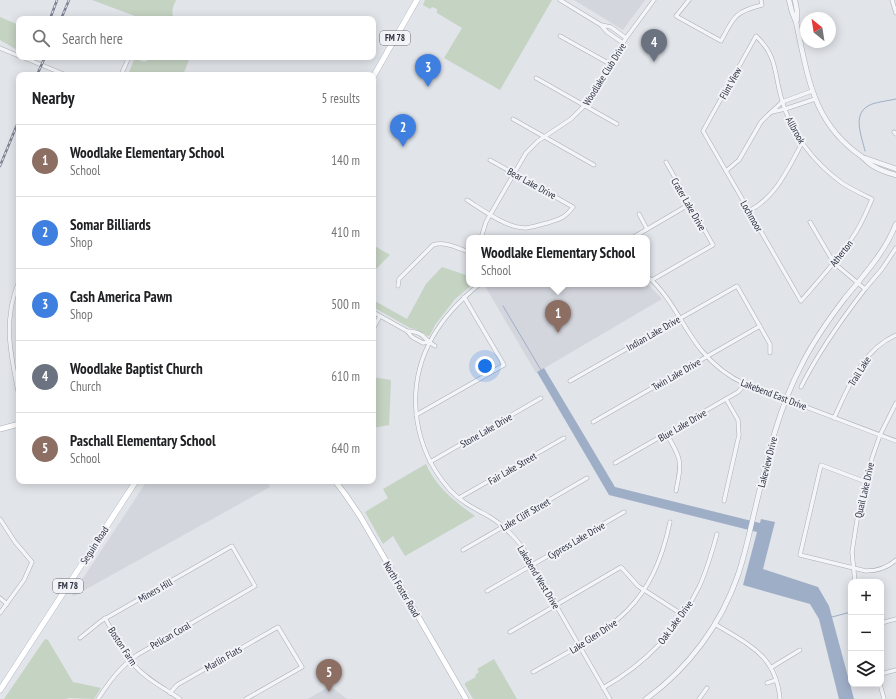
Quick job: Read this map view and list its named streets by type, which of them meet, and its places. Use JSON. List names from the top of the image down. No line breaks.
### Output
{"streets":{"main road":["FM 78","Seguin Road","North Foster Road"],"street":["Woodlake Club Drive","Flint View","Allbrook","Bear Lake Drive","Crater Lake Drive","Lochmoor","Atherton","Indian Lake Drive","Trail Lake","Twin Lake Drive","Lakebend East Drive","Blue Lake Drive","Stone Lake Drive","Lakeview Drive","Fair Lake Street","Quail Lake Drive","Lake Cliff Street","Cypress Lake Drive","Lakebend West Drive","Miners Hill","Oak Lake Drive","Pelican Coral","Lake Glen Drive","Boston Farm","Marlin Flats"]},"crossings":[["Woodlake Club Drive","Bear Lake Drive"],["Flint View","Allbrook"],["Flint View","Lochmoor"],["Allbrook","Atherton"],["Crater Lake Drive","Lakebend East Drive"],["Lochmoor","Atherton"],["Indian Lake Drive","Twin Lake Drive"],["Indian Lake Drive","Lakebend East Drive"],["Trail Lake","Lakebend East Drive"],["Twin Lake Drive","Lakebend East Drive"],["Lakebend East Drive","Blue Lake Drive"],["Lakebend East Drive","Lakeview Drive"],["Lakebend East Drive","Quail Lake Drive"],["Stone Lake Drive","Lakebend West Drive"],["Fair Lake Street","Lakebend West Drive"],["Lake Cliff Street","Lakebend West Drive"],["Cypress Lake Drive","Lakebend West Drive"],["Lakebend West Drive","Oak Lake Drive"],["Lakebend West Drive","Lake Glen Drive"],["Miners Hill","Pelican Coral"],["Miners Hill","Boston Farm"],["Pelican Coral","Boston Farm"],["Boston Farm","Marlin Flats"]],"north":"top left","page":{"search":"Search here","pins":["4","3","2","1","5"],"heading":["Nearby","5 results"],"list":[{"mark":"1","name":"Woodlake Elementary School","note":"School","value":"140 m"},{"mark":"2","name":"Somar Billiards","note":"Shop","value":"410 m"},{"mark":"3","name":"Cash America Pawn","note":"Shop","value":"500 m"},{"mark":"4","name":"Woodlake Baptist Church","note":"Church","value":"610 m"},{"mark":"5","name":"Paschall Elementary School","note":"School","value":"640 m"}],"popup":["Woodlake Elementary School","School"],"map_buttons":["+","−"]}}
